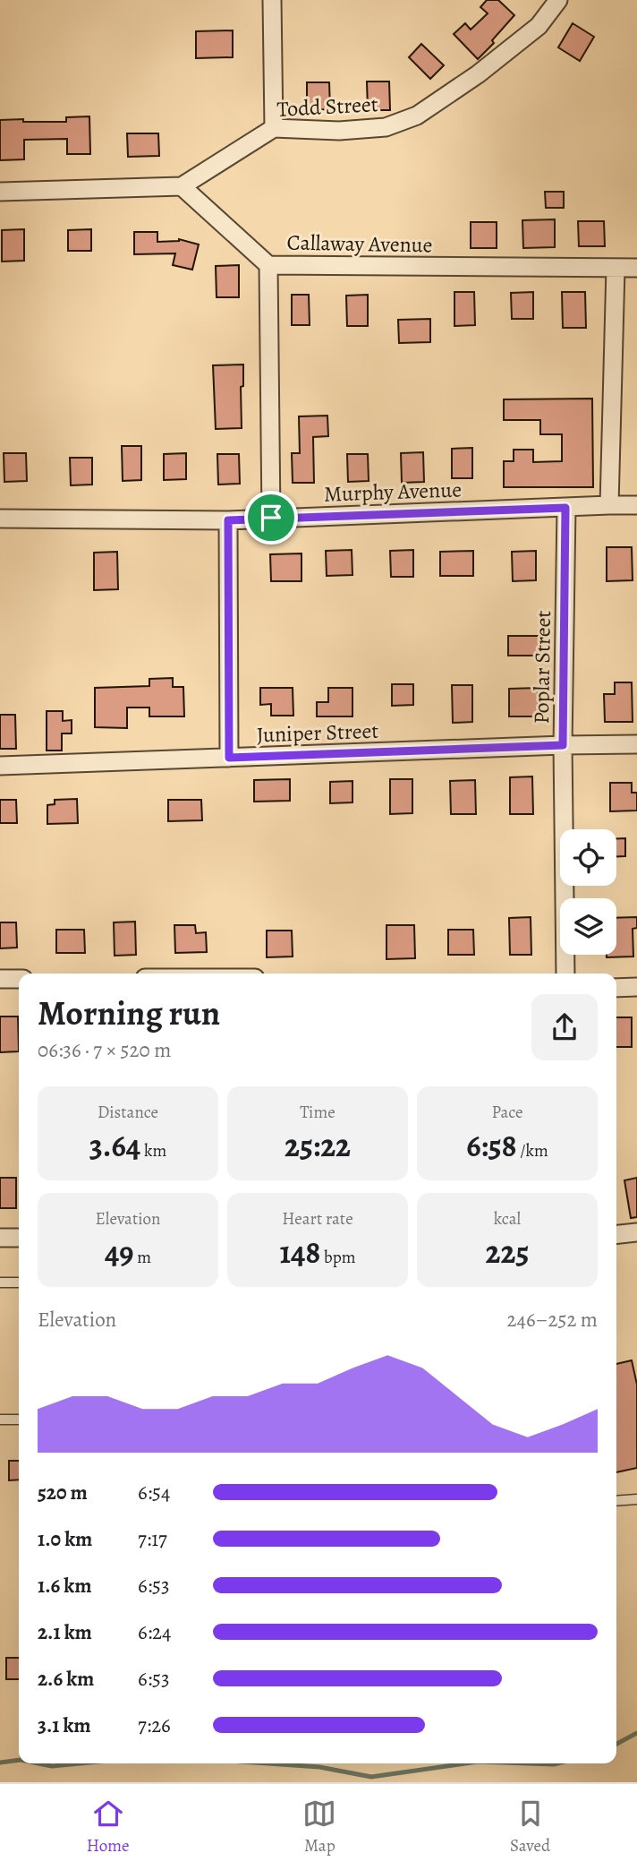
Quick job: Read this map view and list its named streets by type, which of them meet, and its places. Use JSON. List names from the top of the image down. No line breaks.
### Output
{"streets":{"street":["Todd Street","Callaway Avenue","Murphy Avenue","Poplar Street","Juniper Street"]},"crossings":[["Todd Street","Callaway Avenue"],["Murphy Avenue","Poplar Street"],["Poplar Street","Juniper Street"]],"page":{"heading":["Morning run","06:36 · 7 × 520 m"],"stats":[["Distance","3.64 km"],["Time","25:22"],["Pace","6:58 /km"],["Elevation","49 m"],["Heart rate","148 bpm"],["kcal","225"]],"chart":["Elevation","246–252 m"],"list":[{"name":"520 m","note":"6:54"},{"name":"1.0 km","note":"7:17"},{"name":"1.6 km","note":"6:53"},{"name":"2.1 km","note":"6:24"},{"name":"2.6 km","note":"6:53"},{"name":"3.1 km","note":"7:26"}],"tabs":["Home","Map","Saved"]}}
